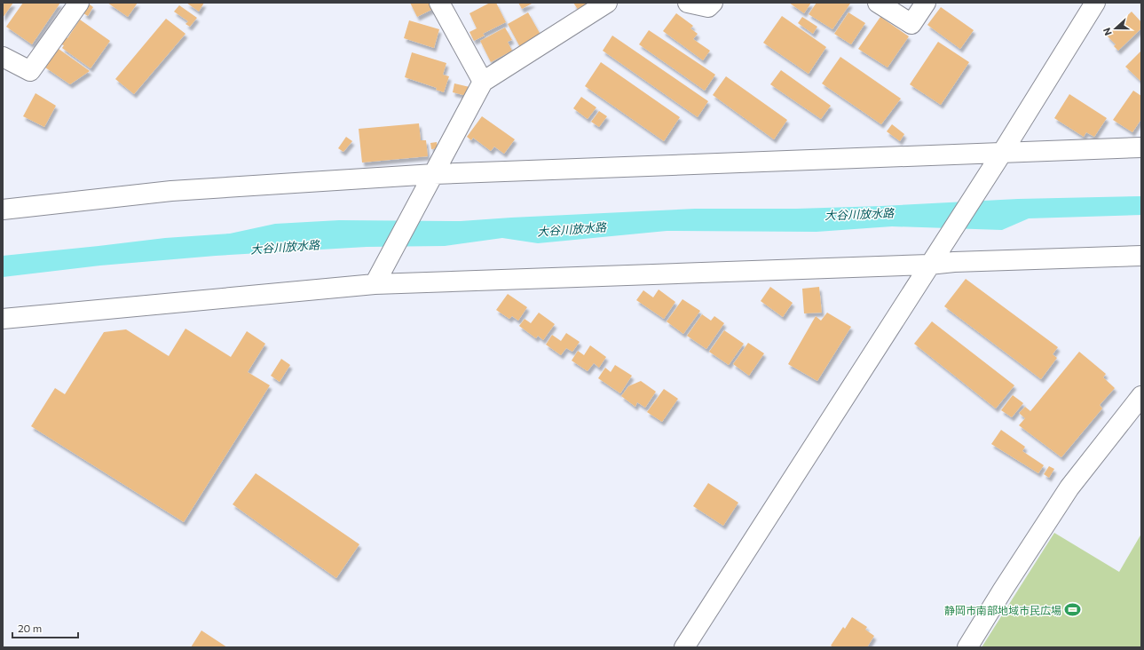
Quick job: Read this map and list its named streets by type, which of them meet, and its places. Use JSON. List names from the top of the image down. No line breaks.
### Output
{"water":["大谷川放水路"],"places":{"sports":["静岡市南部地域市民広場"]},"scale_bar":"20 m","north":"left"}
